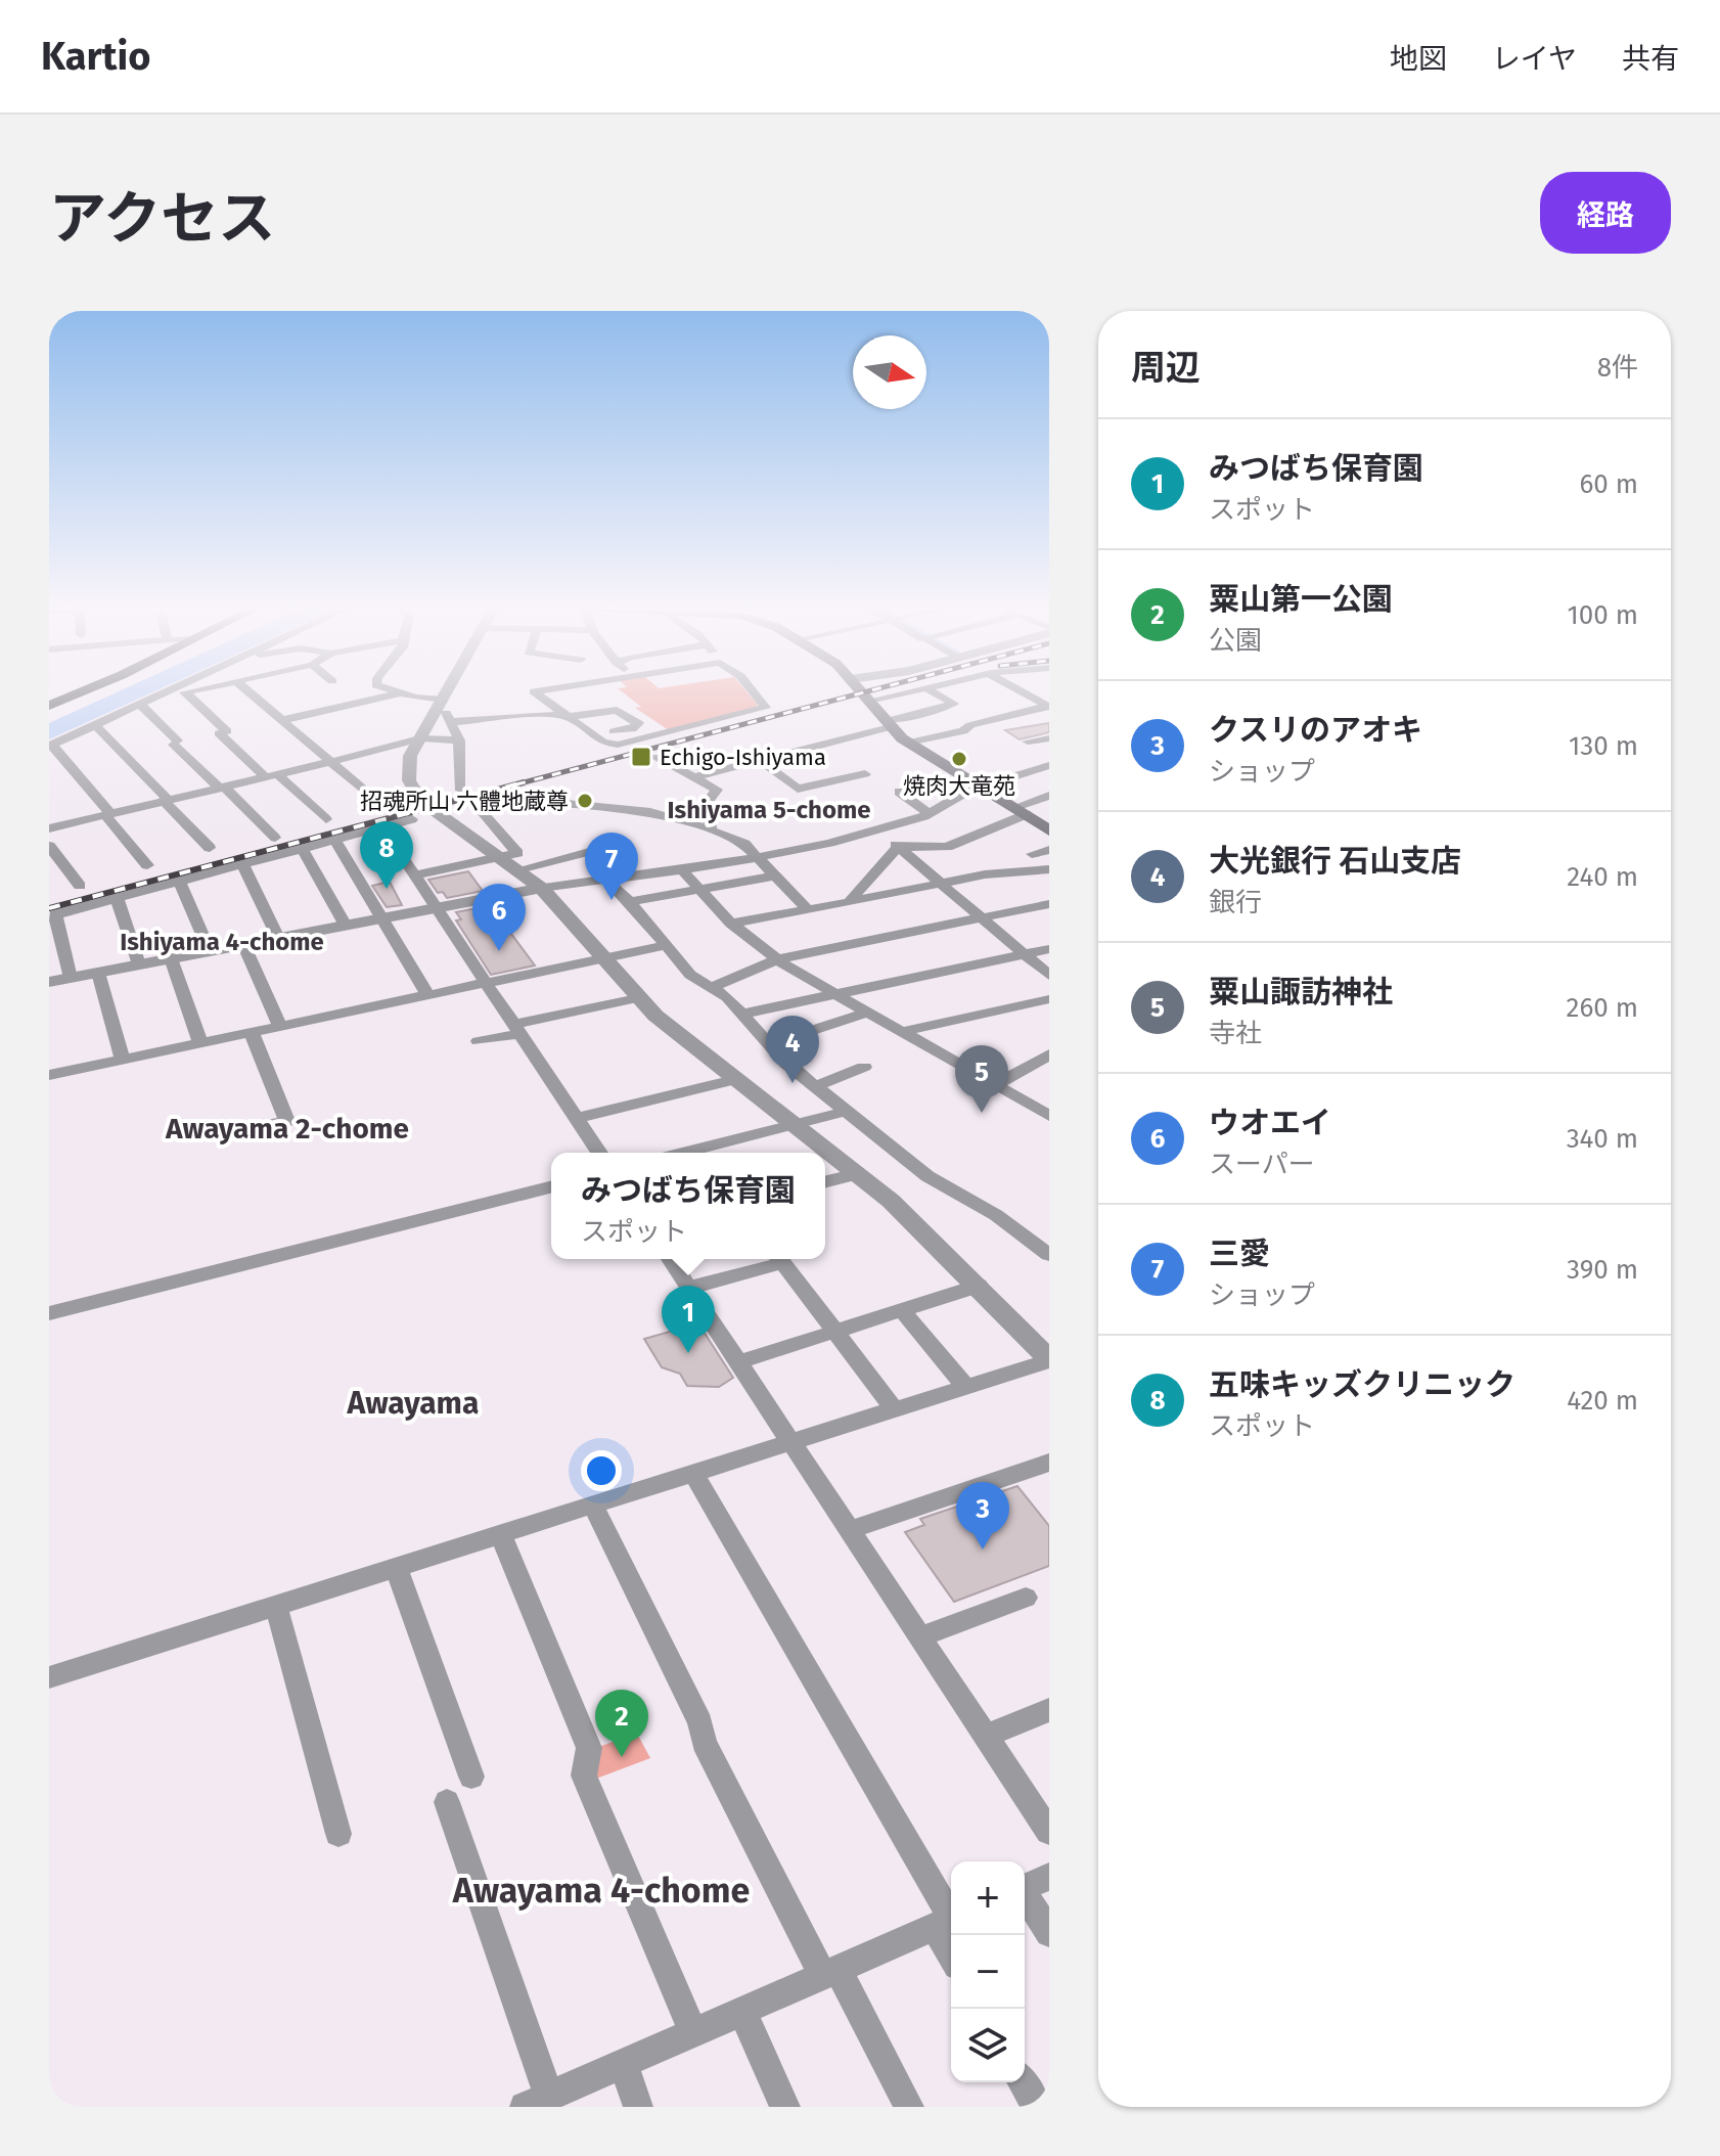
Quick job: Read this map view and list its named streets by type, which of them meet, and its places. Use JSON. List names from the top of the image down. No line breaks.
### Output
{"districts":["Ishiyama 5-chome","Ishiyama 4-chome","Awayama 2-chome","Awayama","Awayama 4-chome"],"places":{"transit":["Echigo-Ishiyama"],"other":["焼肉大竜苑","招魂所山 六體地蔵尊"]},"north":"right","page":{"header":"Kartio","nav":["地図","レイヤ","共有"],"title":"アクセス","buttons":"経路","heading":["周辺","8件"],"list":[{"mark":"1","name":"みつばち保育園","note":"スポット","value":"60 m"},{"mark":"2","name":"粟山第一公園","note":"公園","value":"100 m"},{"mark":"3","name":"クスリのアオキ","note":"ショップ","value":"130 m"},{"mark":"4","name":"大光銀行 石山支店","note":"銀行","value":"240 m"},{"mark":"5","name":"粟山諏訪神社","note":"寺社","value":"260 m"},{"mark":"6","name":"ウオエイ","note":"スーパー","value":"340 m"},{"mark":"7","name":"三愛","note":"ショップ","value":"390 m"},{"mark":"8","name":"五味キッズクリニック","note":"スポット","value":"420 m"}],"pins":["8","7","6","4","5","1","3","2"],"popup":["みつばち保育園","スポット"],"map_buttons":["+","−"]}}
